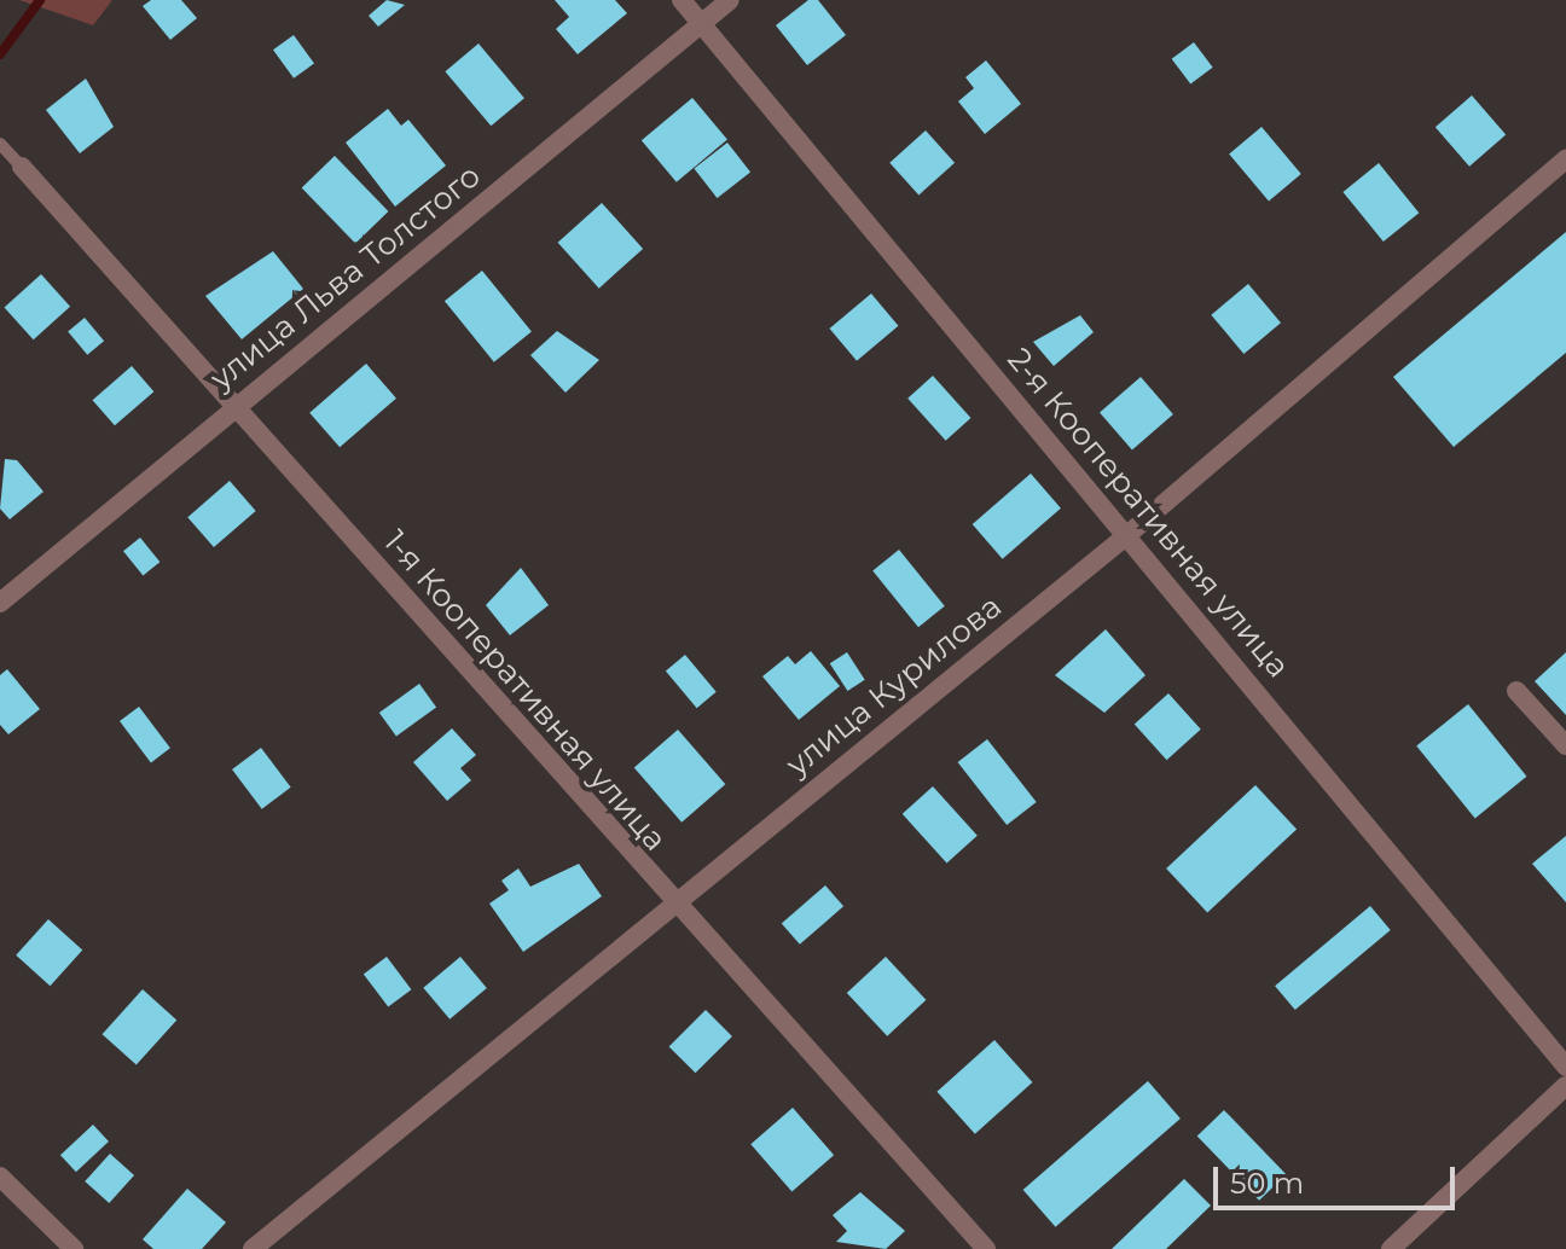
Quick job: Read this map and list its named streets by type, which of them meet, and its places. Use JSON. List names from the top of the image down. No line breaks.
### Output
{"streets":{"street":["улица Льва Толстого","2-я Кооперативная улица","улица Курилова","1-я Кооперативная улица"]},"crossings":[["улица Льва Толстого","2-я Кооперативная улица"],["улица Льва Толстого","1-я Кооперативная улица"],["2-я Кооперативная улица","улица Курилова"],["улица Курилова","1-я Кооперативная улица"]],"scale_bar":"50 m"}
